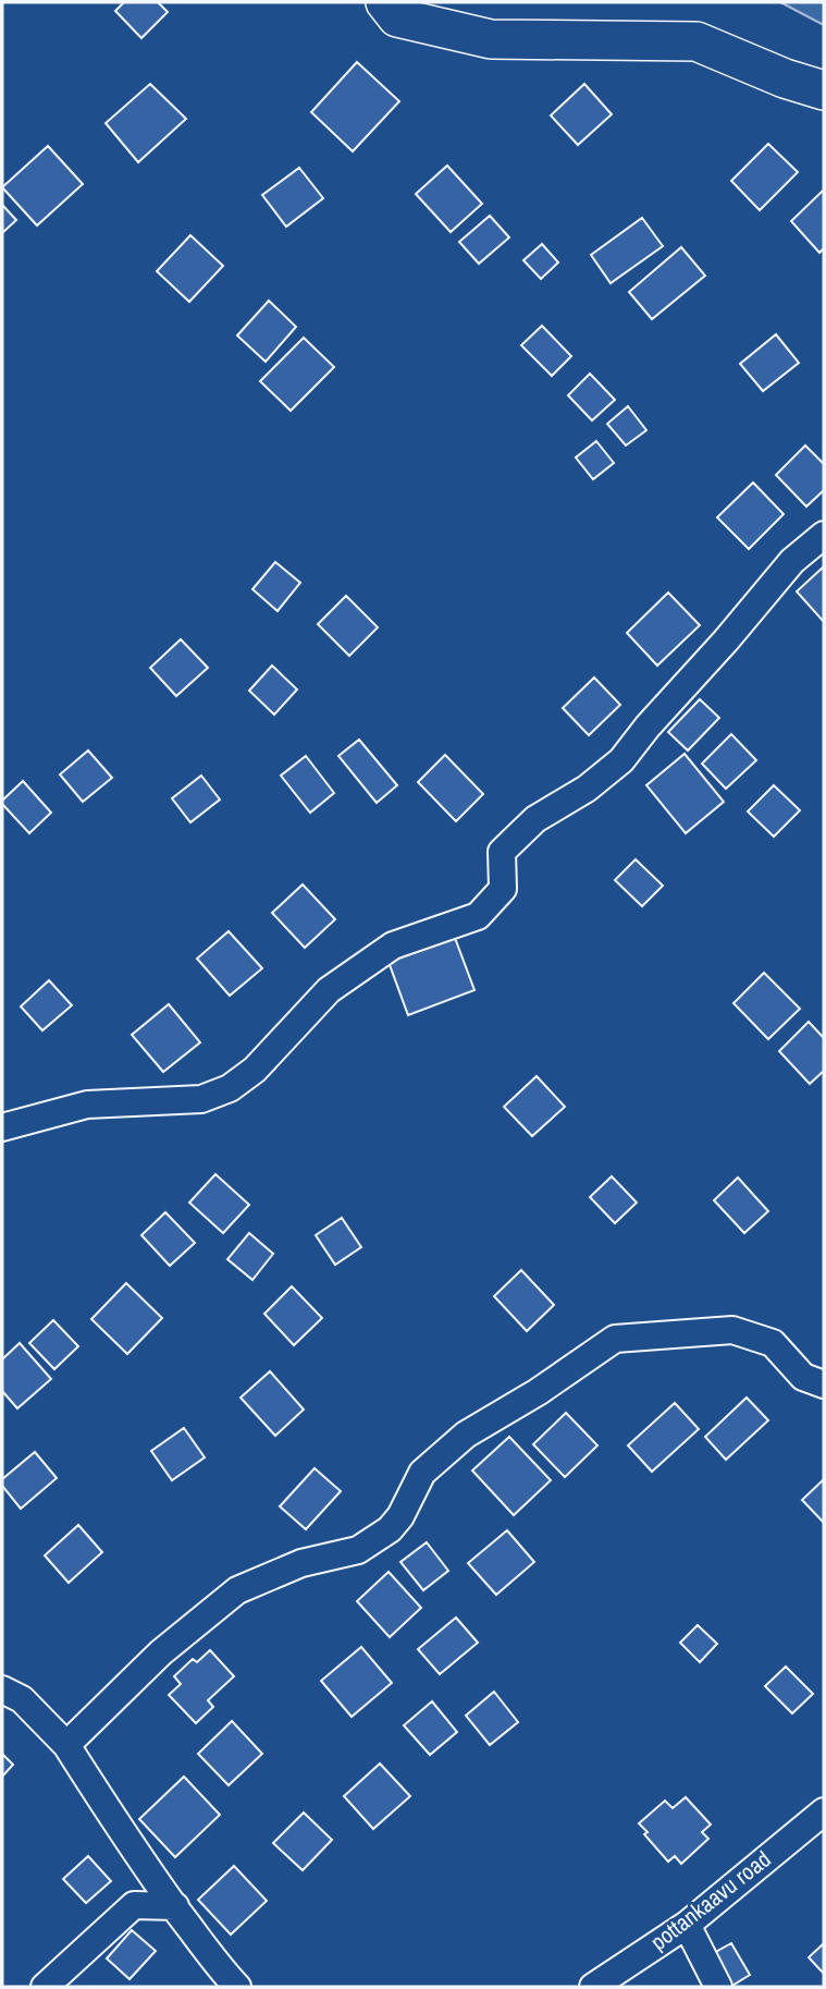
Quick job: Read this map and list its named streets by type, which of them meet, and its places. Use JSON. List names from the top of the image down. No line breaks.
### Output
{"streets":{"street":["pottankaavu road"]}}
